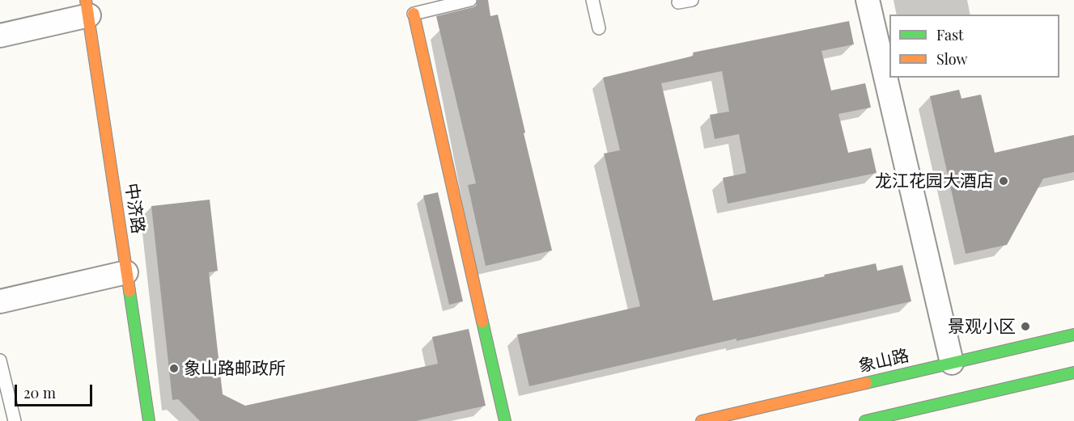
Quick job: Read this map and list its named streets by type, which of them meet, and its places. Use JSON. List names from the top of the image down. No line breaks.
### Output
{"streets":{"street":["中济路","象山路"]},"places":["龙江花园大酒店","景观小区","象山路邮政所"],"legend":["Fast","Slow"],"scale_bar":"20 m"}
